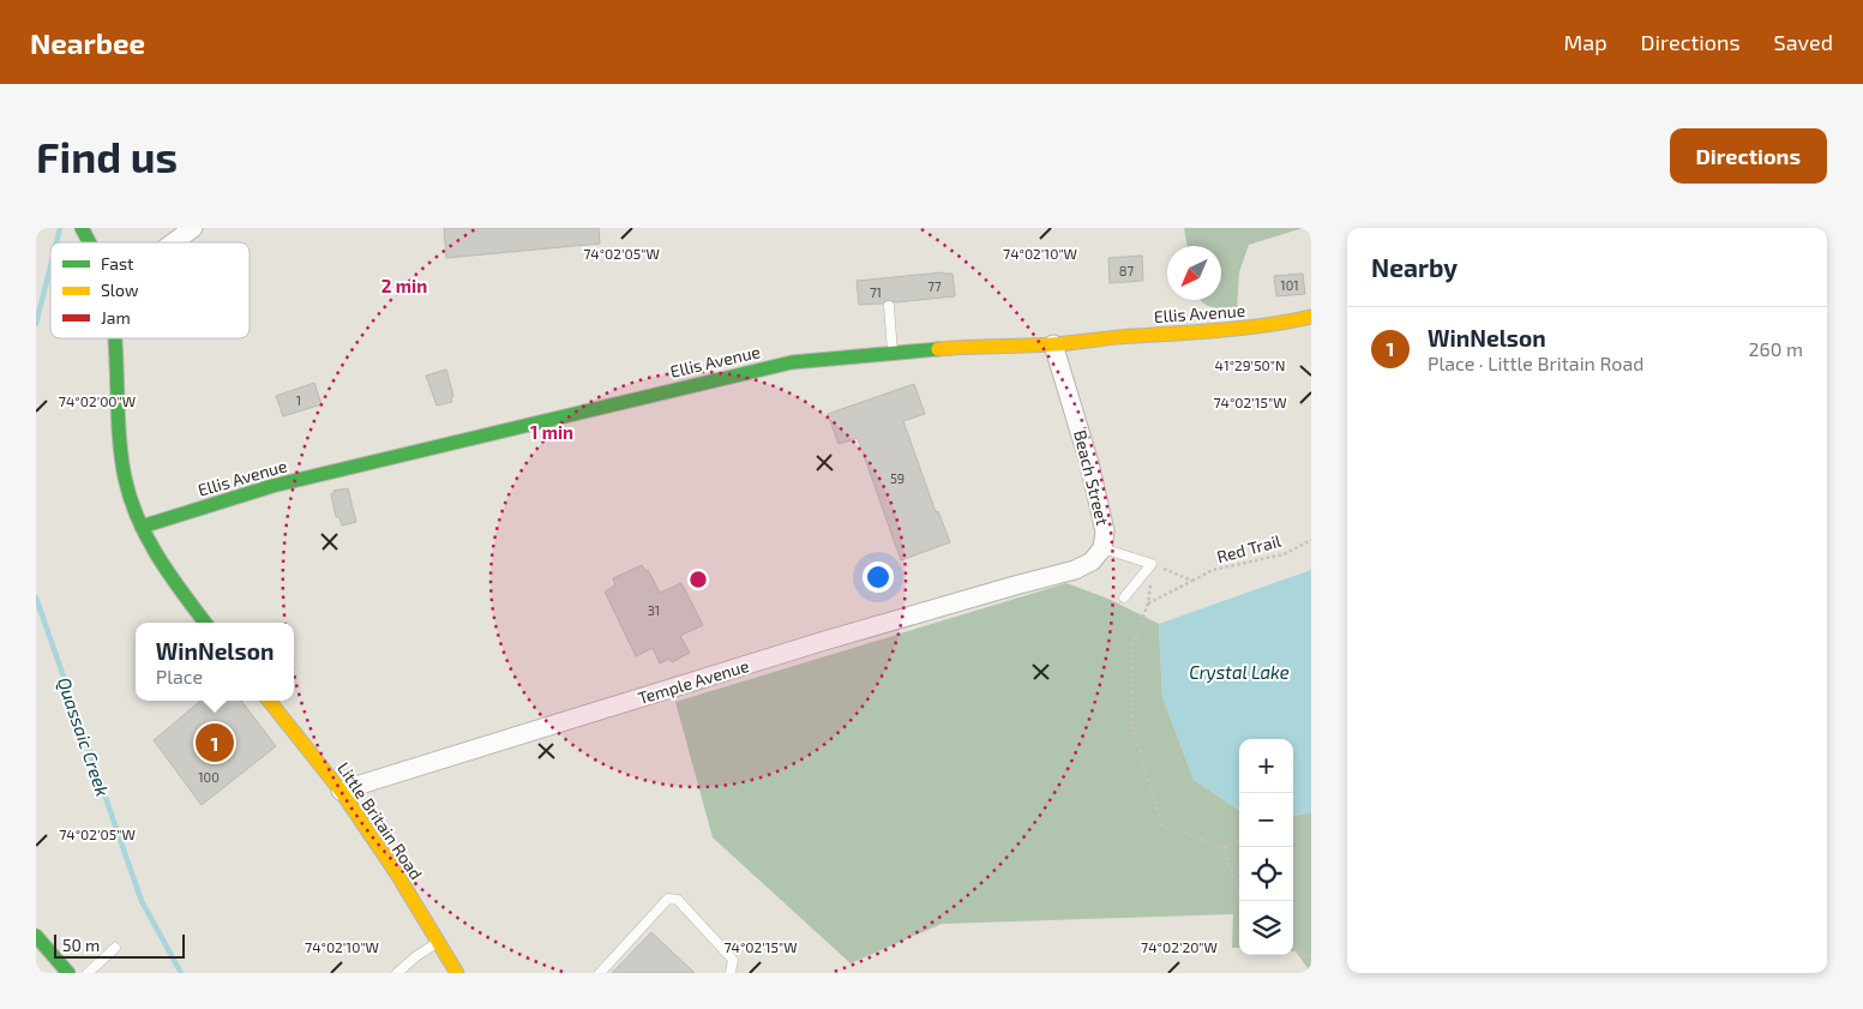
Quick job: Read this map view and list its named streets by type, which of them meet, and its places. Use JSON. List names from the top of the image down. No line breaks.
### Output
{"streets":{"street":["Ellis Avenue","Beach Street","Temple Avenue","Little Britain Road"],"path":["Red Trail"]},"crossings":[["Ellis Avenue","Beach Street"],["Beach Street","Temple Avenue"],["Temple Avenue","Little Britain Road"]],"water":["Crystal Lake","Quassaic Creek"],"house_numbers":["87","101","77","71","1","59","31","100"],"legend":["Fast","Slow","Jam"],"scale_bar":"50 m","north":"bottom left","page":{"header":"Nearbee","nav":["Map","Directions","Saved"],"buttons":"Directions","title":"Find us","heading":"Nearby","list":[{"mark":"1","name":"WinNelson","note":"Place · Little Britain Road","value":"260 m"}],"popup":["WinNelson","Place"],"pins":"1","map_buttons":["+","−"],"scale":"50 m"},"coordinates":["74°02'05\"W","74°02'10\"W","41°29'50\"N","74°02'00\"W","74°02'15\"W","74°02'20\"W"],"rings":["2 min","1 min"]}
